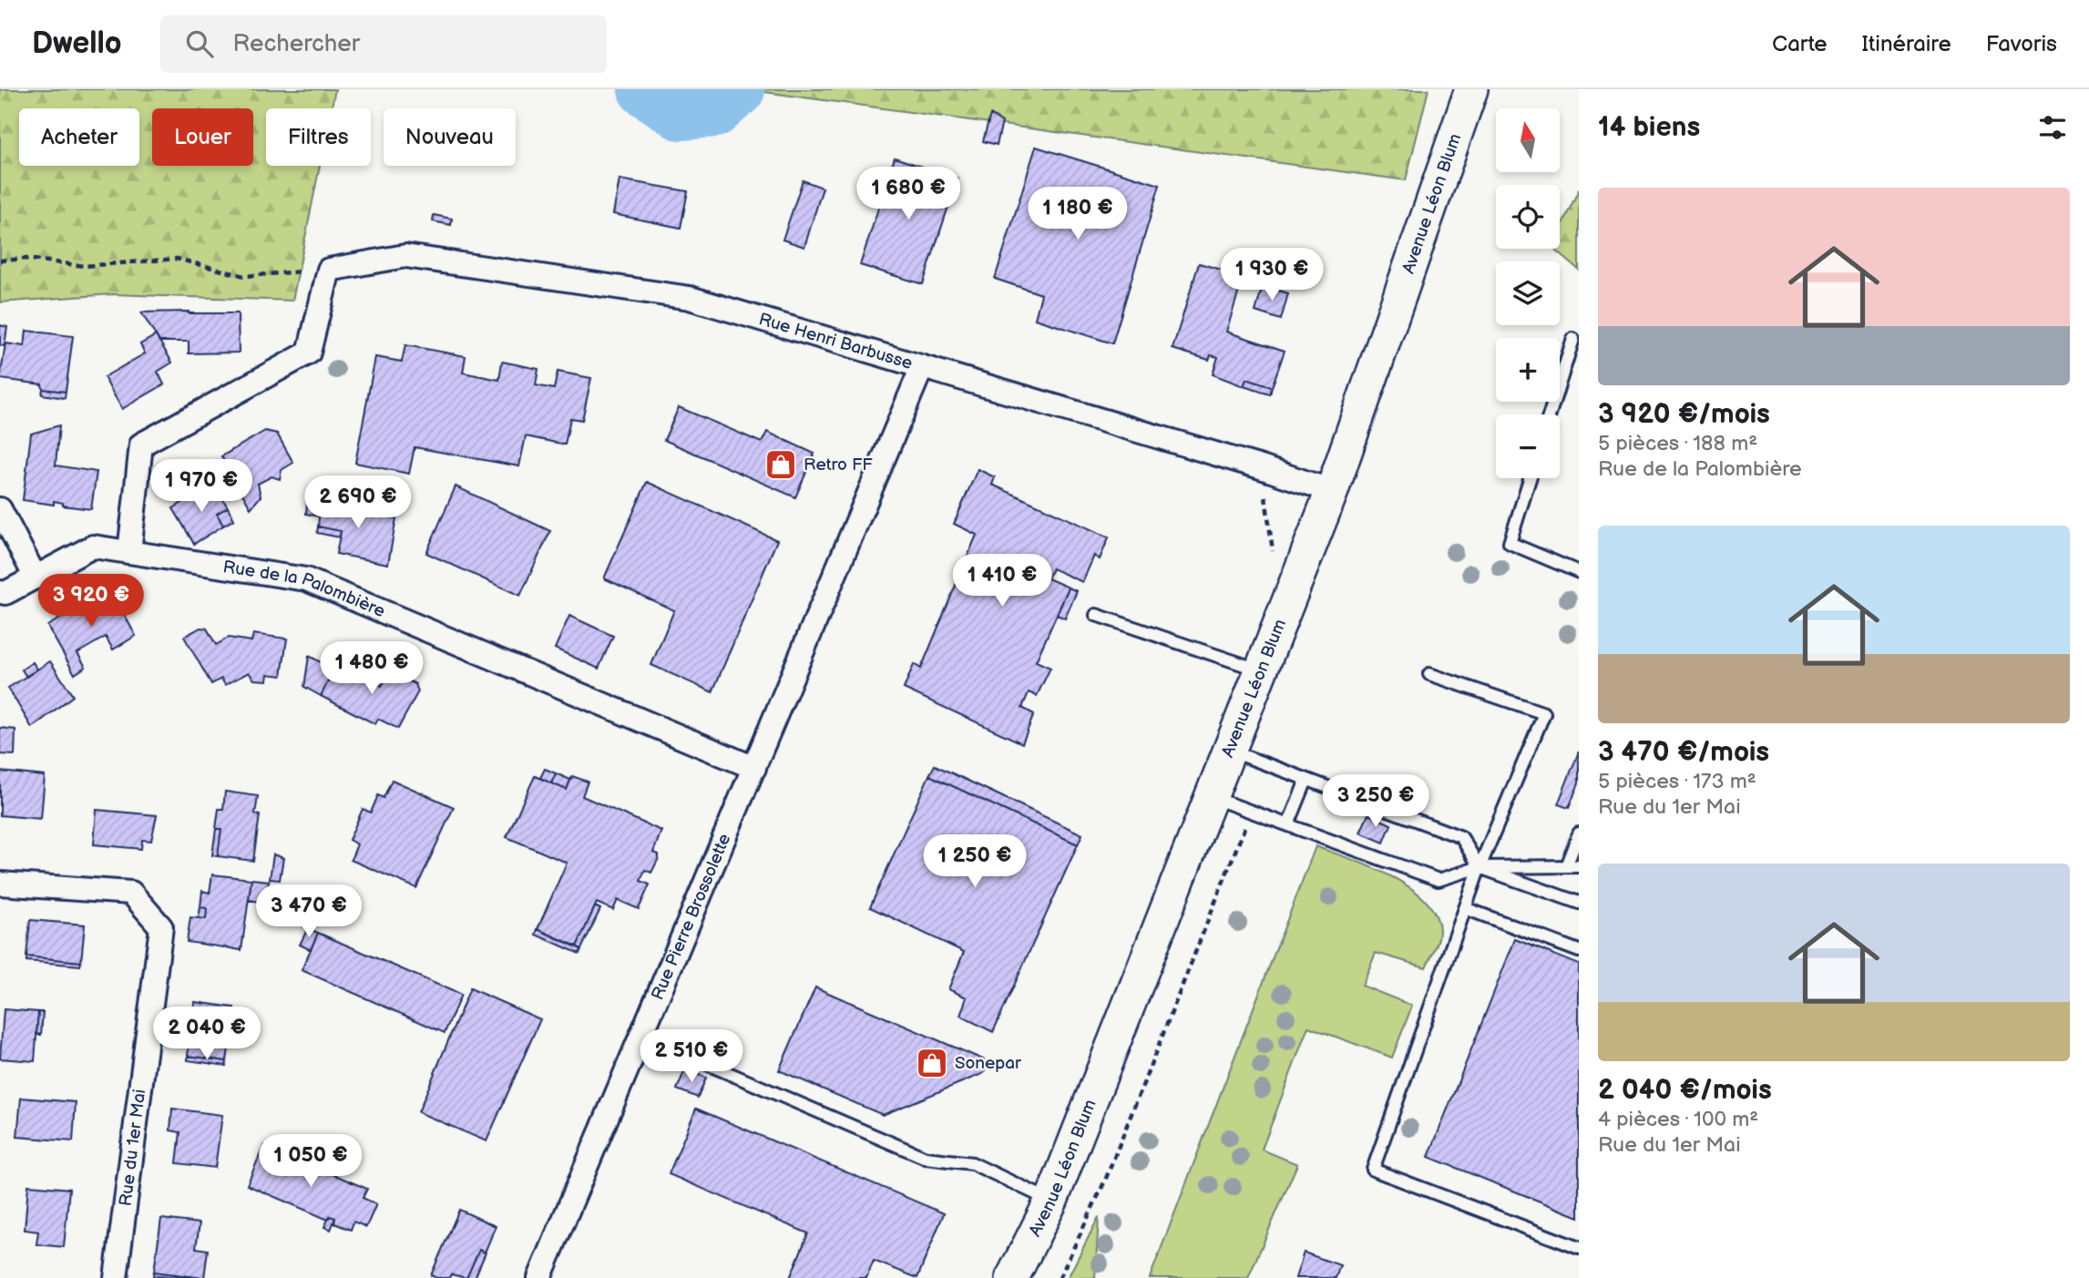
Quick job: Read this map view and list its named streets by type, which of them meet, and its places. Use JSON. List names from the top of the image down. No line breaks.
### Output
{"streets":{"street":["Avenue Léon Blum","Rue Henri Barbusse","Rue de la Palombière","Rue Pierre Brossolette","Rue du 1er Mai"]},"crossings":[["Avenue Léon Blum","Rue Henri Barbusse"],["Rue Henri Barbusse","Rue Pierre Brossolette"],["Rue de la Palombière","Rue Pierre Brossolette"]],"places":{"shop":["Retro FF","Sonepar"]},"north":"top","page":{"header":"Dwello","search":"Rechercher","nav":["Carte","Itinéraire","Favoris"],"heading":"14 biens","map_buttons":["+","−"],"chip":["Acheter","Louer","Filtres","Nouveau"],"list":[{"name":"3 920 €/mois","note":"5 pièces · 188 m² · Rue de la Palombière"},{"name":"3 470 €/mois","note":"5 pièces · 173 m² · Rue du 1er Mai"},{"name":"2 040 €/mois","note":"4 pièces · 100 m² · Rue du 1er Mai"}],"price":["1 680 €","1 180 €","1 930 €","1 970 €","2 690 €","1 410 €","3 920 €","1 480 €","3 250 €","1 250 €","3 470 €","2 040 €","2 510 €","1 050 €"]}}
